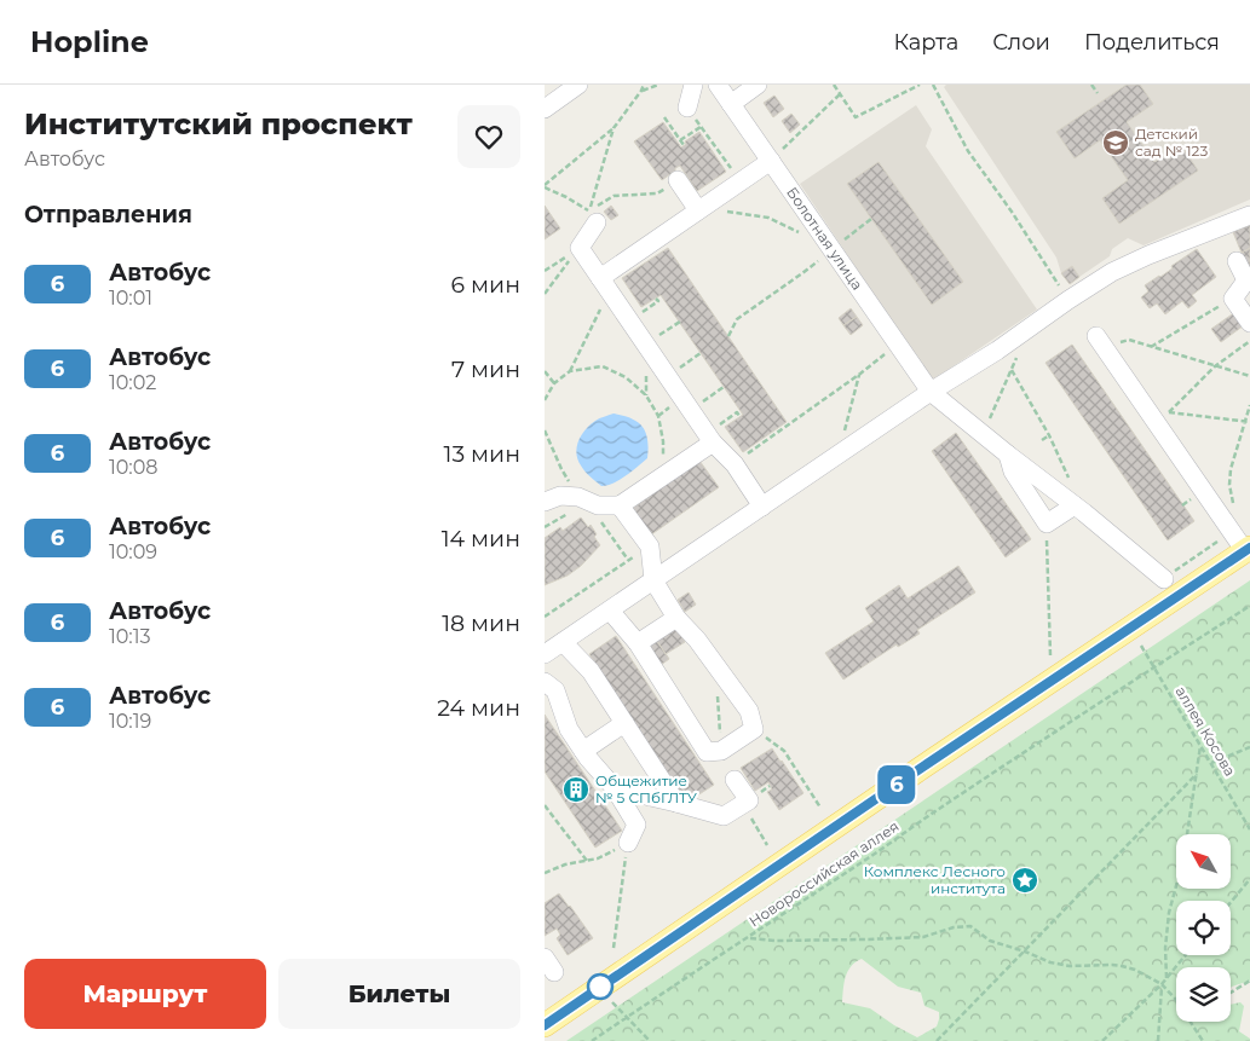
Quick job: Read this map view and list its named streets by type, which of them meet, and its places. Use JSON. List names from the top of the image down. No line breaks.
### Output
{"streets":{"street":["Болотная улица"],"path":["аллея Косова","Новороссийская аллея"]},"crossings":[["аллея Косова","Новороссийская аллея"]],"places":{"school or university":["Детский сад № 123"],"building":["Общежитие № 5 СПбГЛТУ"],"place":["Комплекс Лесного института"]},"lines":["bus line 6"],"north":"top left","page":{"header":"Hopline","nav":["Карта","Слои","Поделиться"],"heading":[["Институтский проспект","Автобус"],"Отправления"],"on_map":"6","list":[{"mark":"6","name":"Автобус","note":"10:01","value":"6 мин"},{"mark":"6","name":"Автобус","note":"10:02","value":"7 мин"},{"mark":"6","name":"Автобус","note":"10:08","value":"13 мин"},{"mark":"6","name":"Автобус","note":"10:09","value":"14 мин"},{"mark":"6","name":"Автобус","note":"10:13","value":"18 мин"},{"mark":"6","name":"Автобус","note":"10:19","value":"24 мин"}],"buttons":["Маршрут","Билеты"]}}
